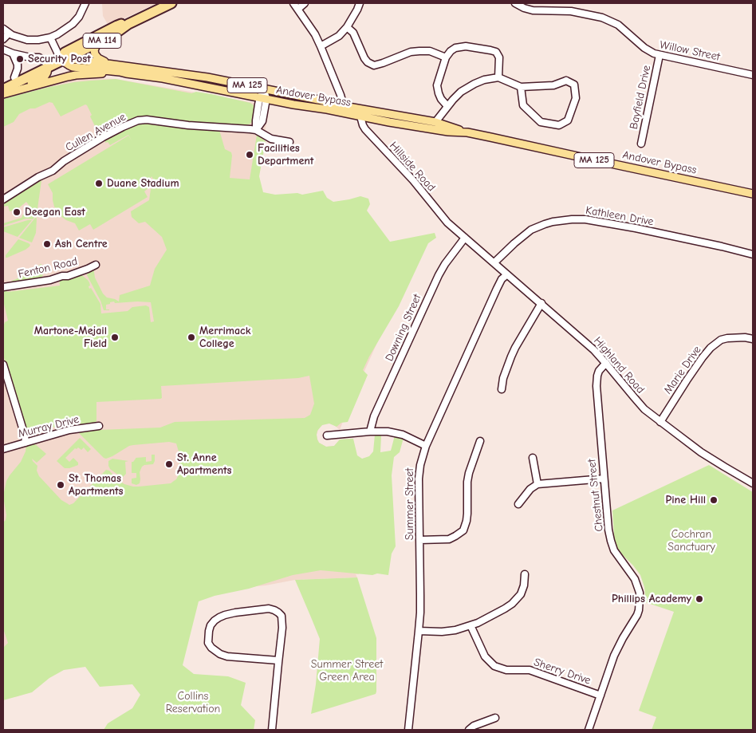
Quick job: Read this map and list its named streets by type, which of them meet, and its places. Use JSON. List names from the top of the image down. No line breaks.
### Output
{"streets":{"highway":["MA 114"],"main road":["MA 125","Andover Bypass"],"street":["Willow Street","Bayfield Drive","Cullen Avenue","Hillside Road","Kathleen Drive","Fenton Road","Downing Street","Highland Road","Marie Drive","Murray Drive","Chestnut Street","Summer Street","Sherry Drive"]},"crossings":[["MA 114","Andover Bypass"],["Willow Street","Bayfield Drive"],["MA 125","Andover Bypass"],["Andover Bypass","Hillside Road"],["Hillside Road","Highland Road"],["Kathleen Drive","Highland Road"],["Downing Street","Highland Road"],["Highland Road","Marie Drive"],["Highland Road","Chestnut Street"],["Highland Road","Summer Street"],["Chestnut Street","Sherry Drive"]],"parks":["Cochran Sanctuary","Summer Street Green Area","Collins Reservation"],"places":["Security Post","Facilities Department","Duane Stadium","Deegan East","Ash Centre","Martone-Mejail Field","Merrimack College","St. Anne Apartments","St. Thomas Apartments","Pine Hill","Phillips Academy"]}
